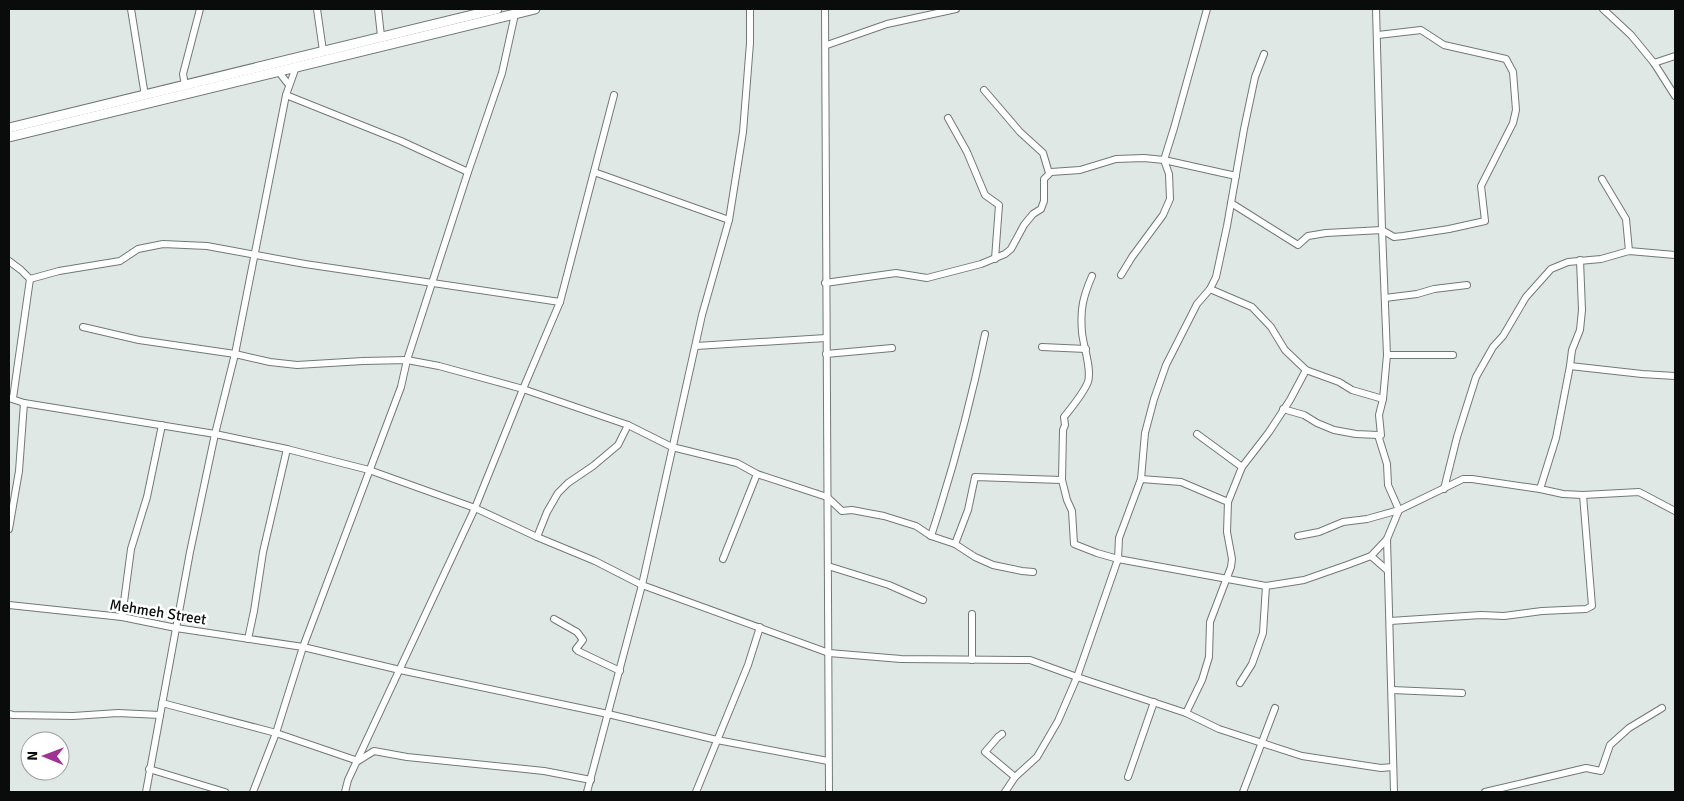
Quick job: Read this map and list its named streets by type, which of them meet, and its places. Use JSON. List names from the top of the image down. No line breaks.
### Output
{"streets":{"street":["Mehmeh Street"]},"north":"left"}
